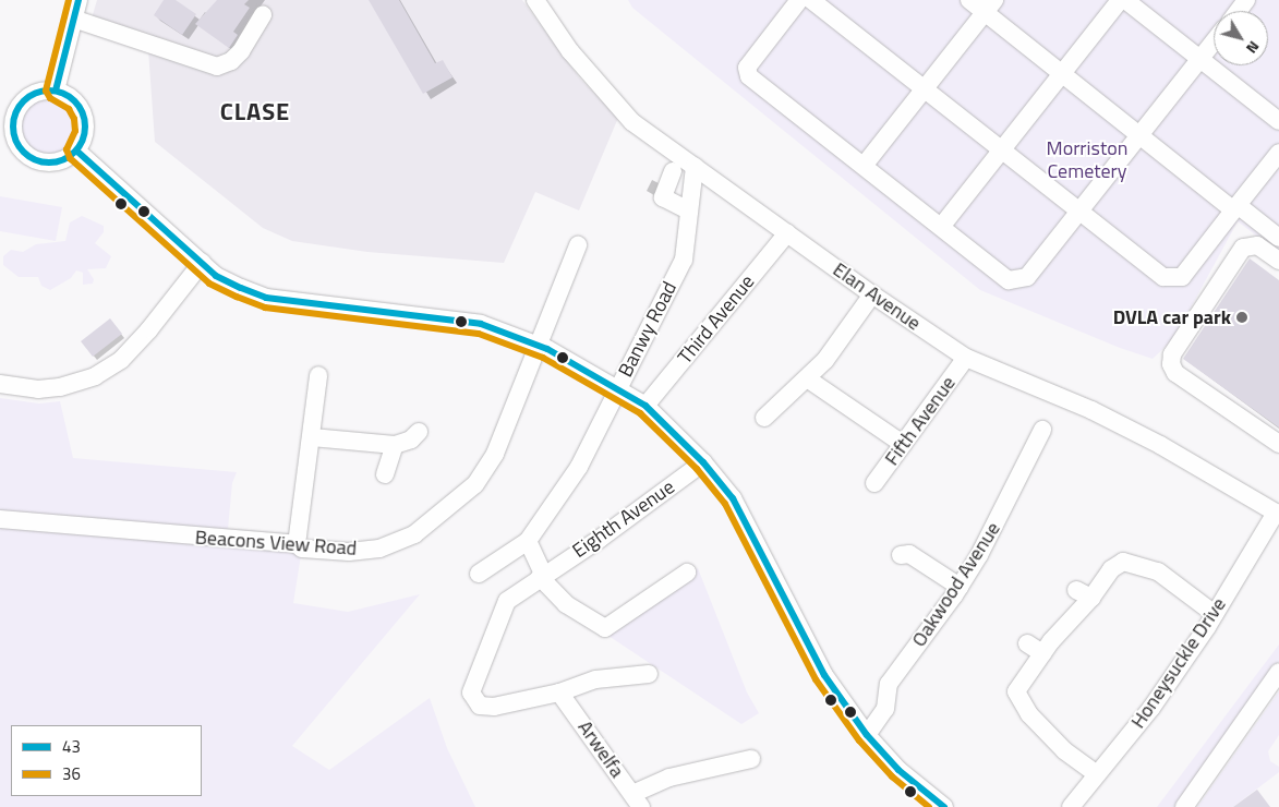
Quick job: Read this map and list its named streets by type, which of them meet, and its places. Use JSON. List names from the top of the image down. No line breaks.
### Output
{"streets":{"street":["Elan Avenue","Third Avenue","Banwy Road","Fifth Avenue","Eighth Avenue","Beacons View Road","Oakwood Avenue","Honeysuckle Drive","Arwelfa"]},"crossings":[["Elan Avenue","Third Avenue"],["Elan Avenue","Banwy Road"],["Elan Avenue","Fifth Avenue"],["Elan Avenue","Honeysuckle Drive"],["Eighth Avenue","Arwelfa"]],"districts":["CLASE"],"parks":["Morriston Cemetery"],"places":["DVLA car park"],"lines":["transit line 43","transit line 36"],"legend":["43","36"],"north":"bottom right"}
